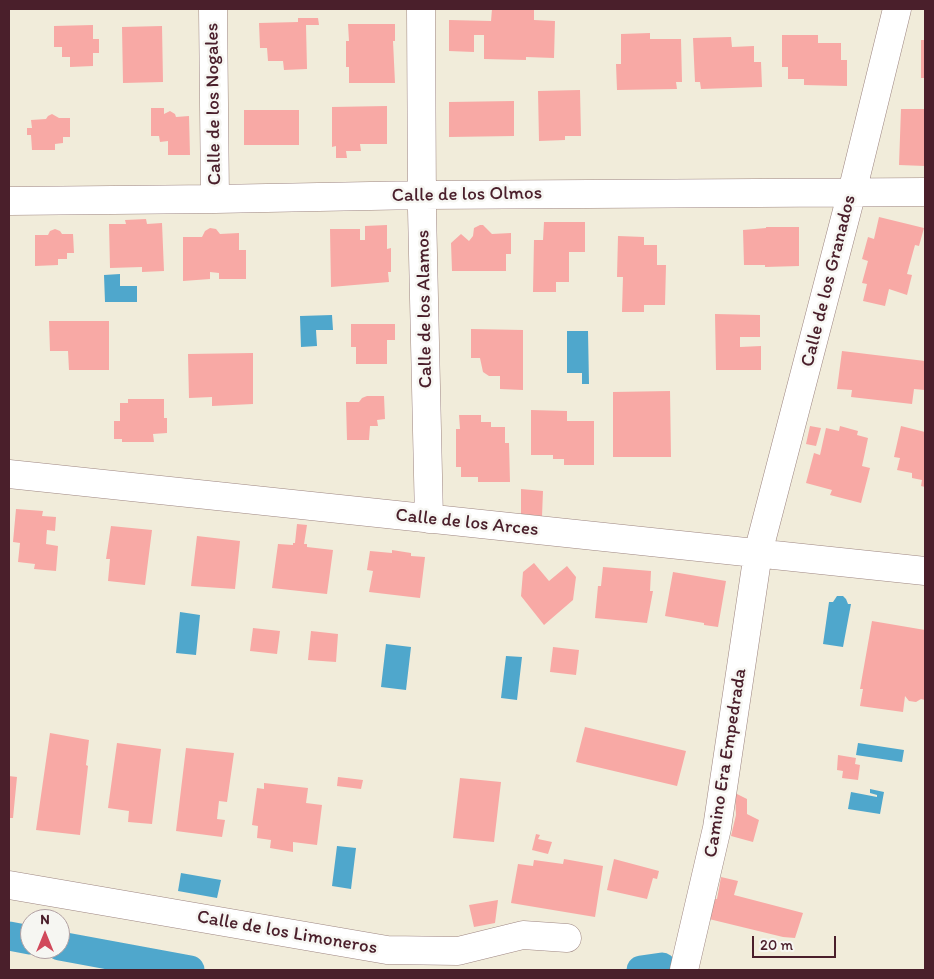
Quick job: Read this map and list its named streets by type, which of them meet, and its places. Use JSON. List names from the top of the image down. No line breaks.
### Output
{"streets":{"street":["Calle de los Nogales","Calle de los Olmos","Calle de los Granados","Calle de los Alamos","Calle de los Arces","Camino Era Empedrada","Calle de los Limoneros"]},"crossings":[["Calle de los Nogales","Calle de los Olmos"],["Calle de los Olmos","Calle de los Granados"],["Calle de los Olmos","Calle de los Alamos"],["Calle de los Granados","Calle de los Arces"],["Calle de los Granados","Camino Era Empedrada"],["Calle de los Alamos","Calle de los Arces"],["Calle de los Arces","Camino Era Empedrada"]],"scale_bar":"20 m","north":"top"}
